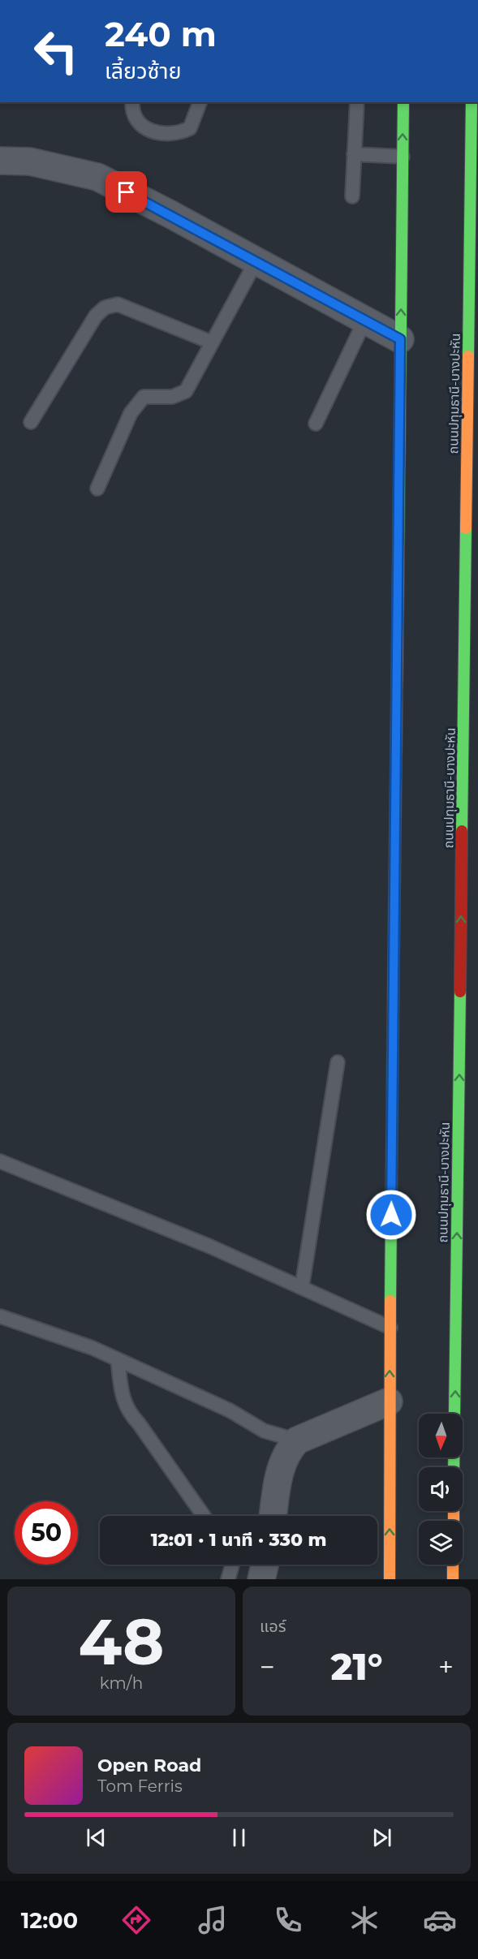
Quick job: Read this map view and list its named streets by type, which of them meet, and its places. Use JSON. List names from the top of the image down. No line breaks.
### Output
{"streets":{"main road":["ถนนปทุมธานี-บางปะหัน"]},"north":"bottom","page":{"turn":["240 m","เลี้ยวซ้าย"],"limit":"50","trip":"12:01 · 1 นาที · 330 m","tile":[["48","km/h"],"แอร์"],"heat":["−","21°","+"],"song":["Open Road","Tom Ferris"],"tabs":"12:00"}}
